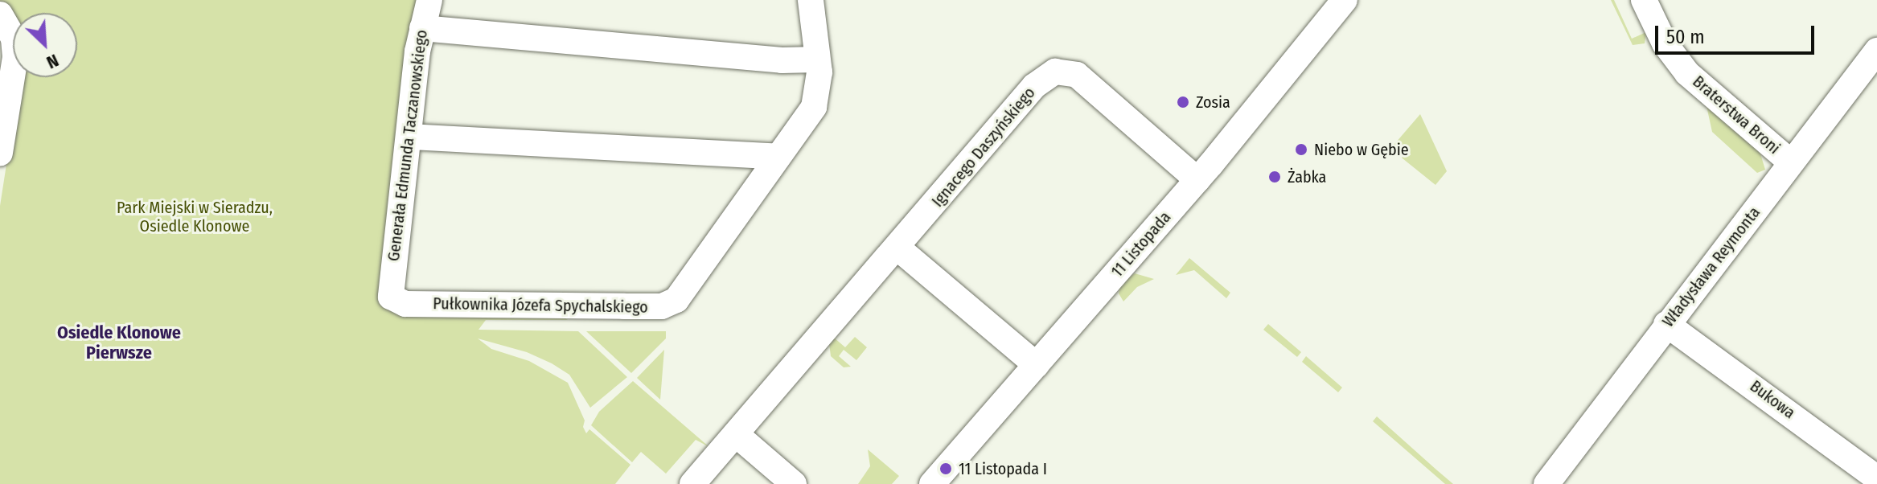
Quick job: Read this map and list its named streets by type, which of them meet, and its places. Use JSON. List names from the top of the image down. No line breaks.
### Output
{"streets":{"street":["Braterstwa Broni","Generała Edmunda Taczanowskiego","Ignacego Daszyńskiego","11 Listopada","Władysława Reymonta","Pułkownika Józefa Spychalskiego","Bukowa"]},"crossings":[["Braterstwa Broni","Władysława Reymonta"],["Generała Edmunda Taczanowskiego","Pułkownika Józefa Spychalskiego"],["Ignacego Daszyńskiego","11 Listopada"],["Władysława Reymonta","Bukowa"]],"districts":["Osiedle Klonowe Pierwsze"],"parks":["Park Miejski w Sieradzu, Osiedle Klonowe"],"places":["Zosia","Niebo w Gębie","Żabka","11 Listopada I"],"scale_bar":"50 m","north":"bottom right"}
